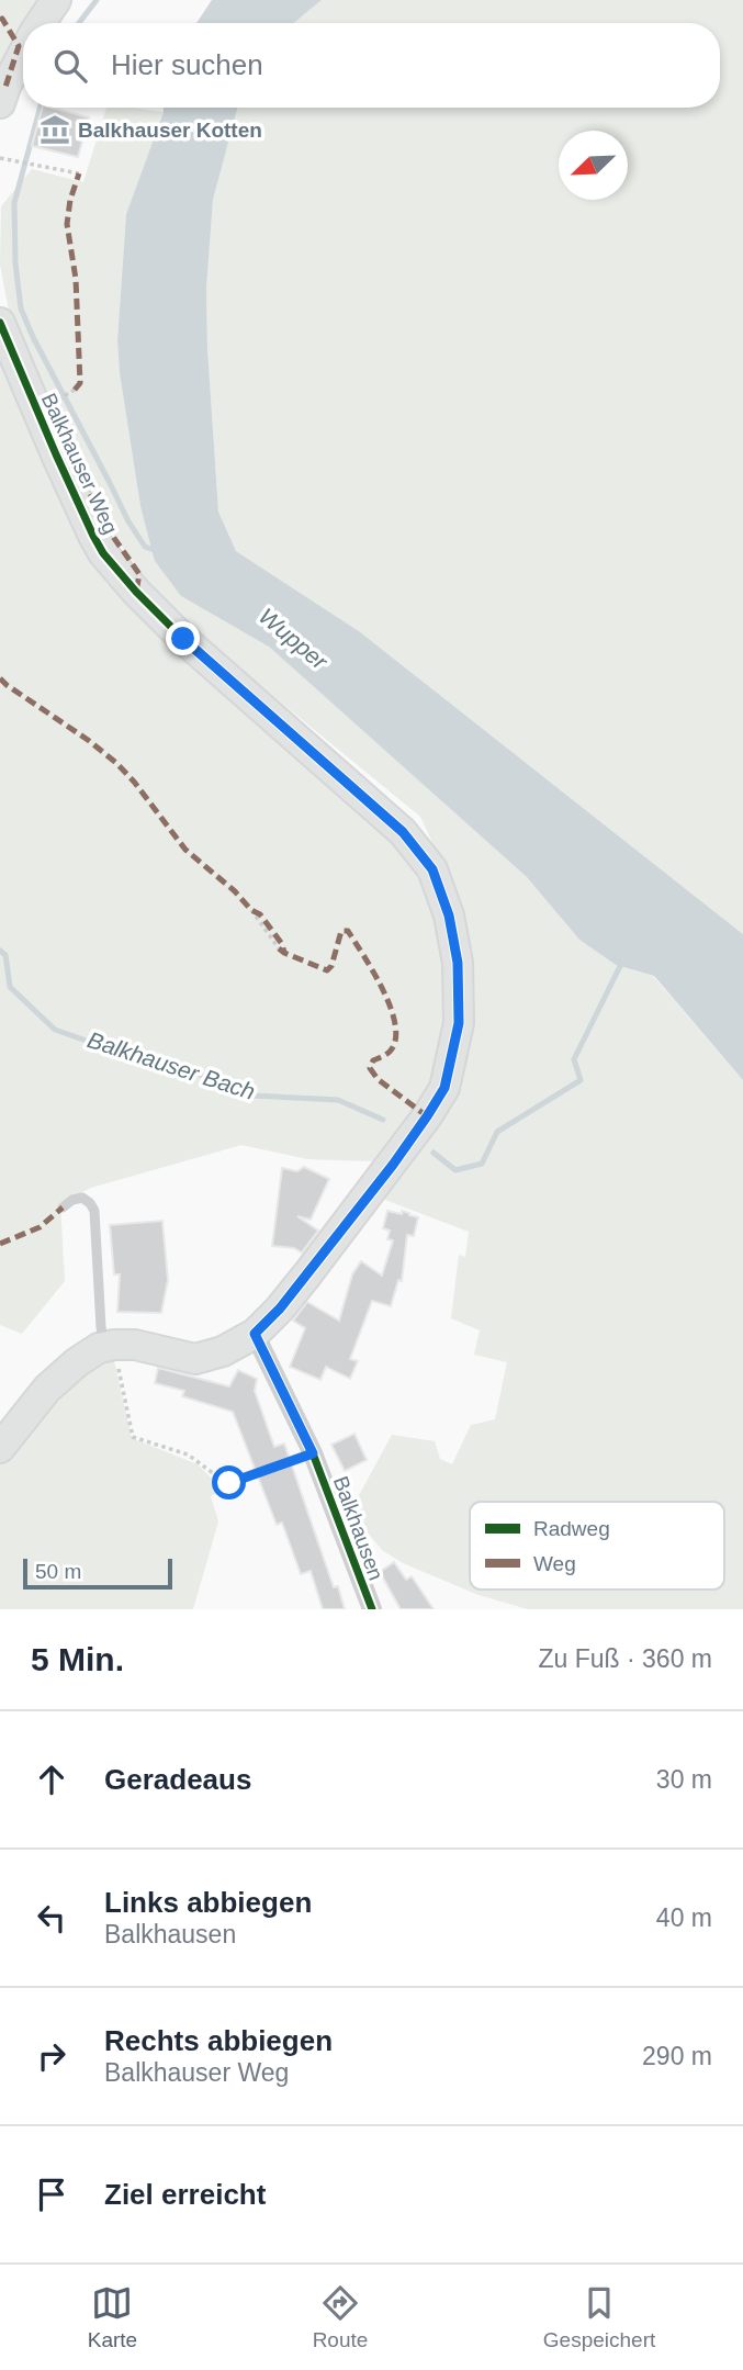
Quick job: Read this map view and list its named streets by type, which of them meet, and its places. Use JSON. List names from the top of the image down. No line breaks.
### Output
{"streets":{"main road":["Balkhauser Weg"],"street":["Balkhausen"]},"crossings":[["Balkhauser Weg","Balkhausen"]],"water":["Wupper","Balkhauser Bach"],"places":{"museum":["Balkhauser Kotten"]},"legend":["Radweg","Weg"],"scale_bar":"50 m","north":"bottom left","page":{"search":"Hier suchen","scale":"50 m","heading":["5 Min.","Zu Fuß · 360 m"],"list":[["Geradeaus","30 m"],["Links abbiegen","Balkhausen","40 m"],["Rechts abbiegen","Balkhauser Weg","290 m"],"Ziel erreicht"],"nav":["Karte","Route","Gespeichert"]}}
